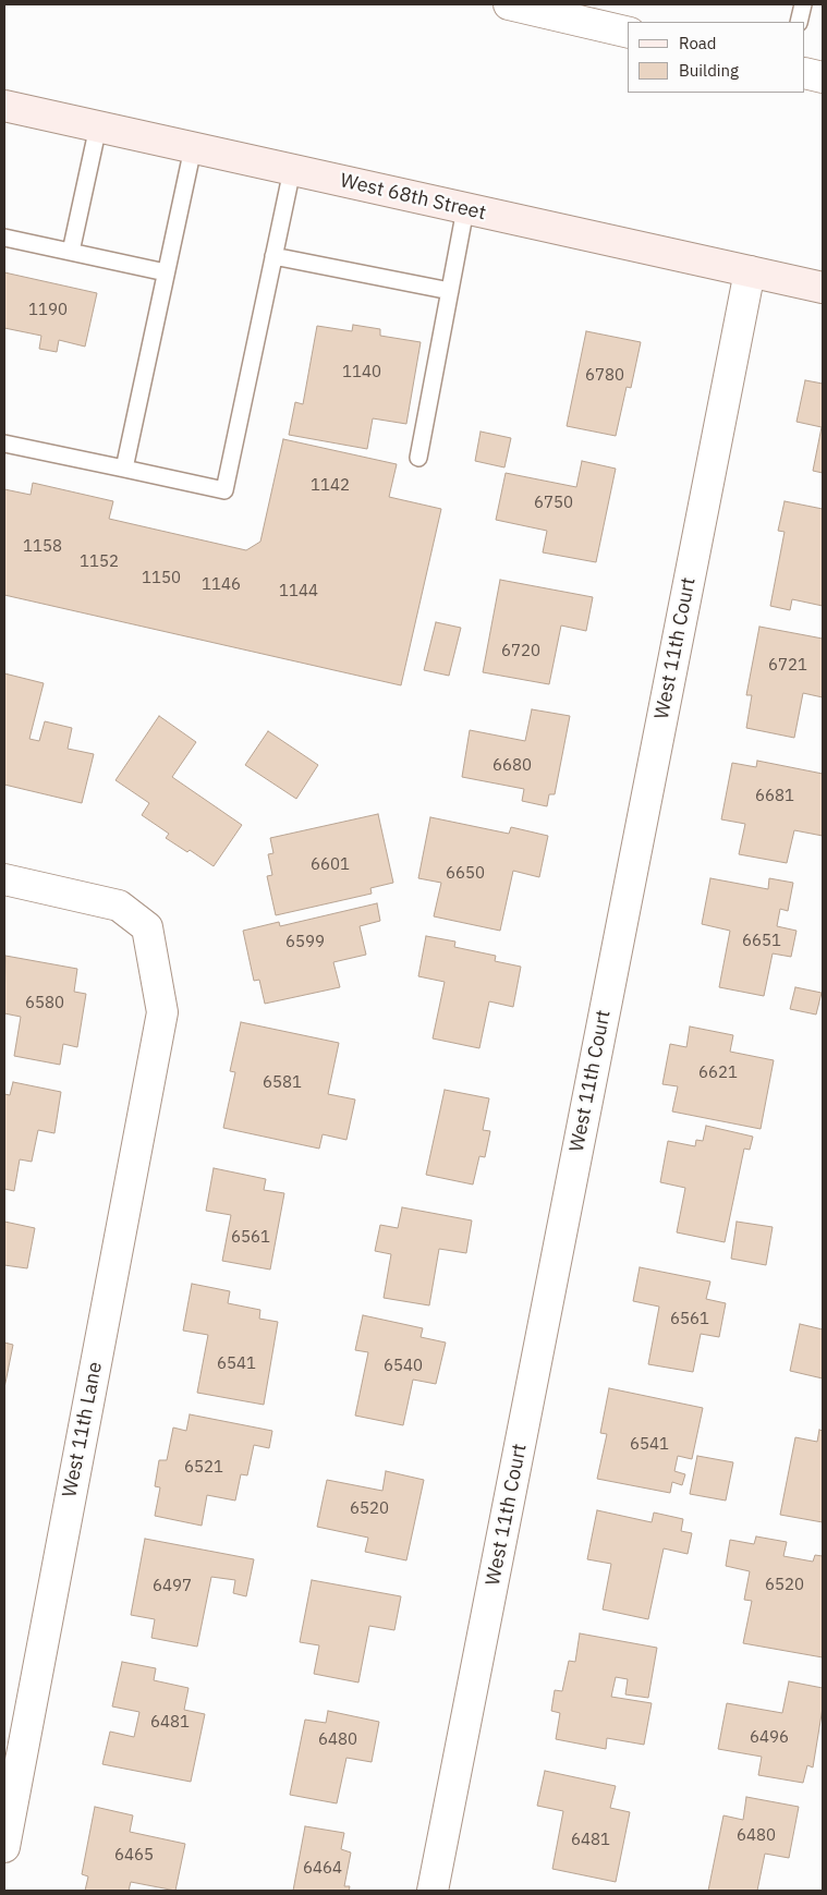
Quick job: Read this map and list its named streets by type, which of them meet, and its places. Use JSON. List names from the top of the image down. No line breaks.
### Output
{"streets":{"main road":["West 68th Street"],"street":["West 11th Court","West 11th Lane"]},"crossings":[["West 68th Street","West 11th Court"]],"house_numbers":["1190","1140","6780","1142","6750","1158","1152","1150","1146","1144","6720","6721","6680","6681","6601","6650","6651","6599","6580","6621","6581","6561","6561","6541","6540","6541","6521","6520","6520","6497","6481","6496","6480","6480","6481","6465","6464"],"legend":["Road","Building"]}
